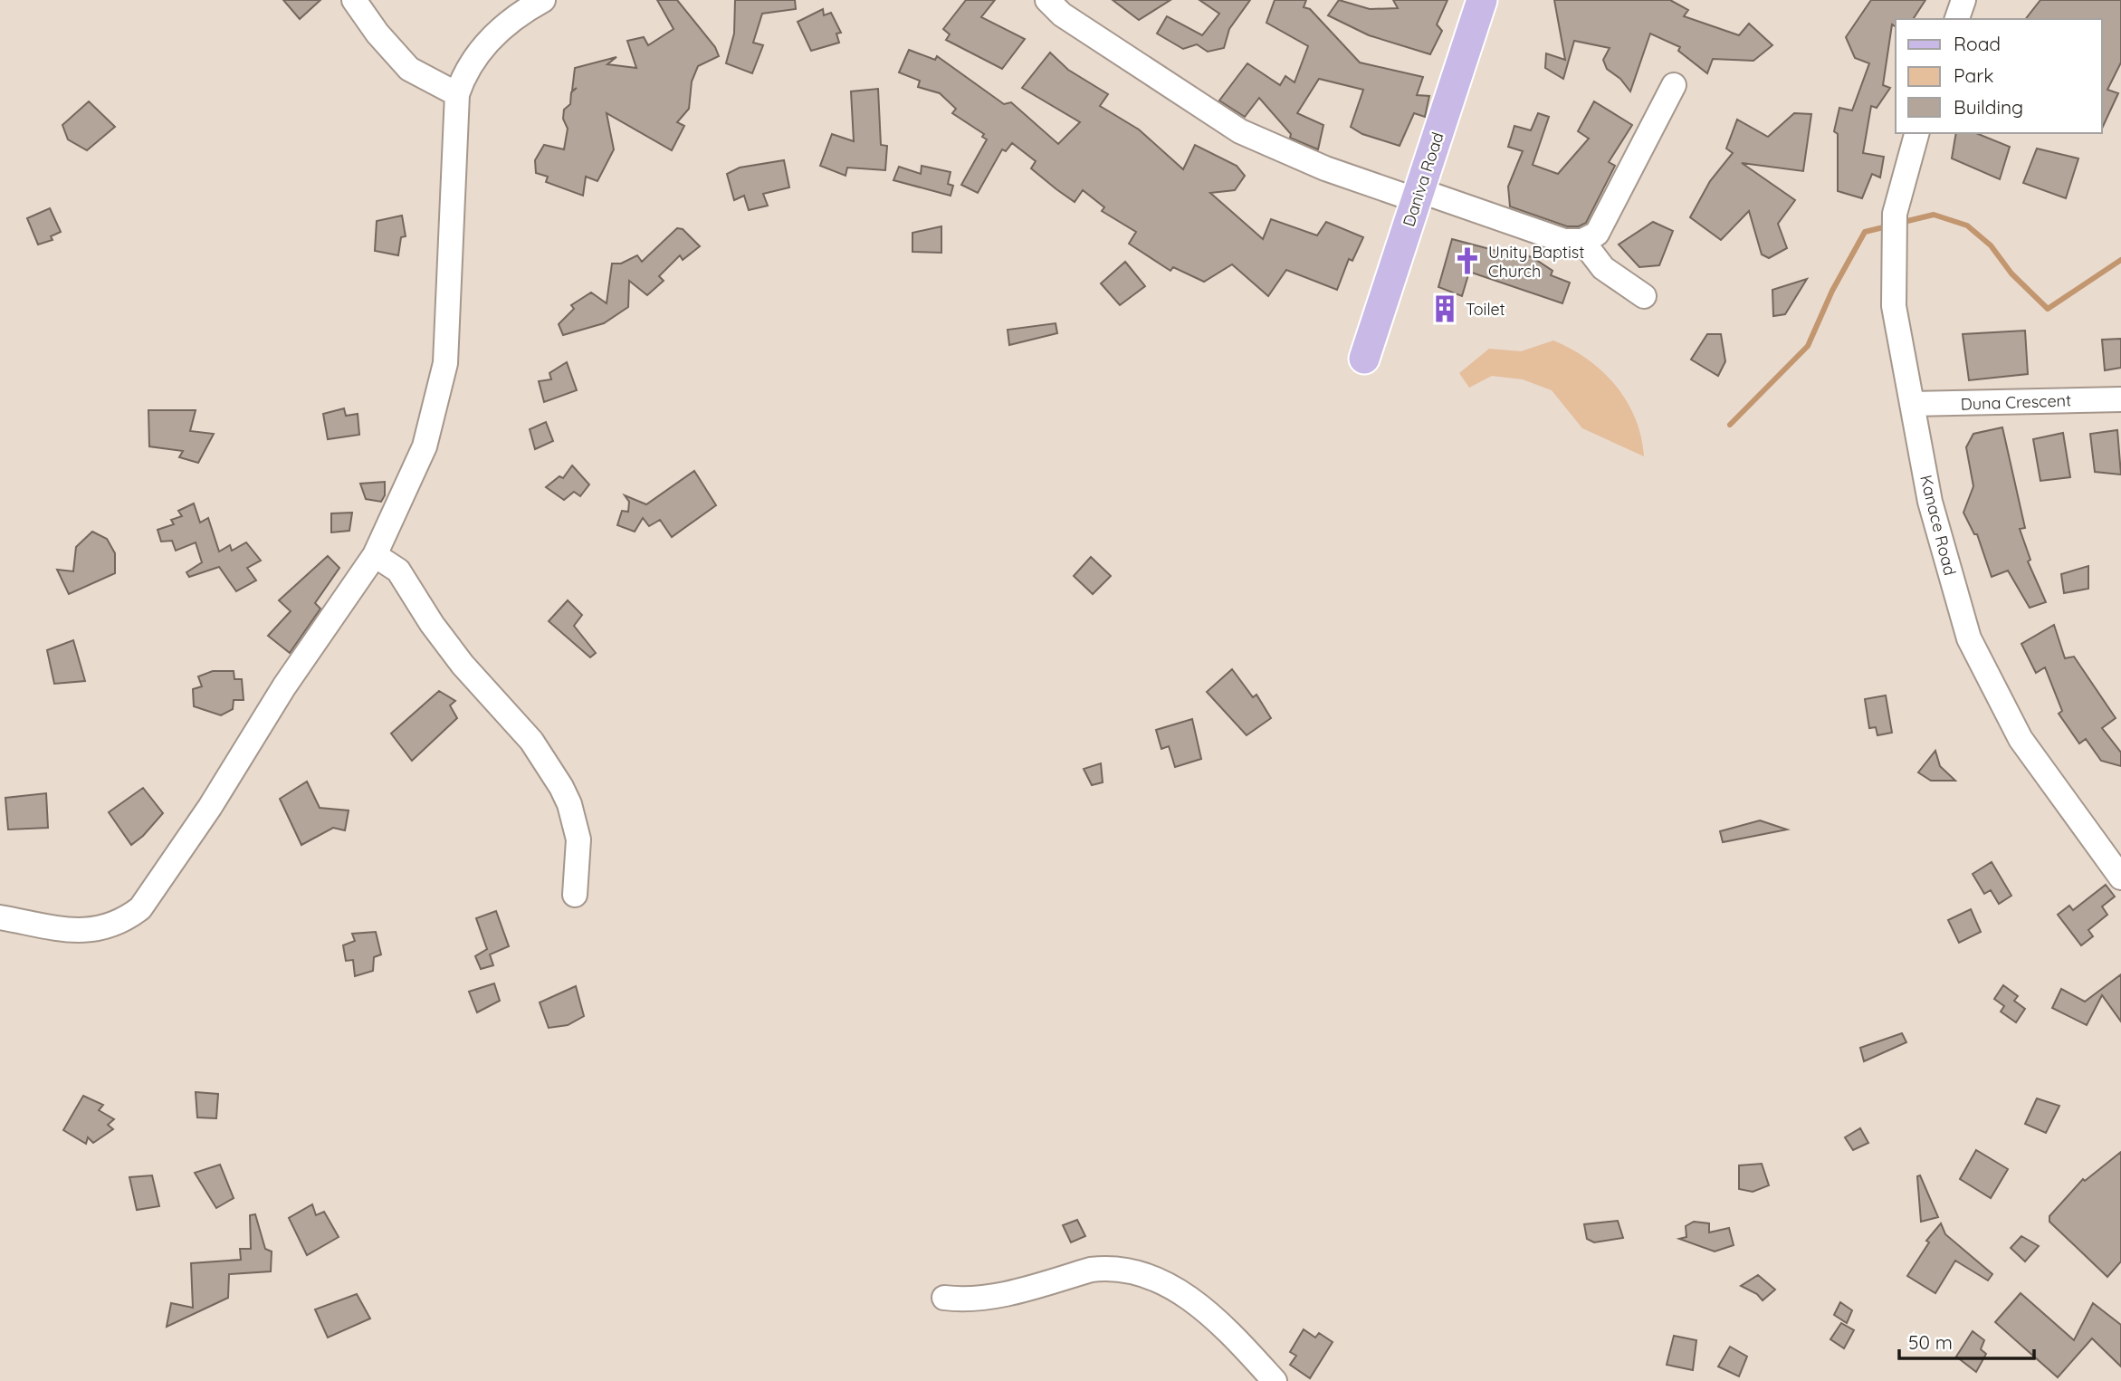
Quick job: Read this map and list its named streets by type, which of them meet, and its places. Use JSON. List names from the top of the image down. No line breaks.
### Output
{"streets":{"main road":["Daniva Road"],"street":["Duna Crescent","Kanace Road"]},"crossings":[["Duna Crescent","Kanace Road"]],"places":{"church":["Unity Baptist Church"],"building":["Toilet"]},"legend":["Road","Park","Building"],"scale_bar":"50 m"}
